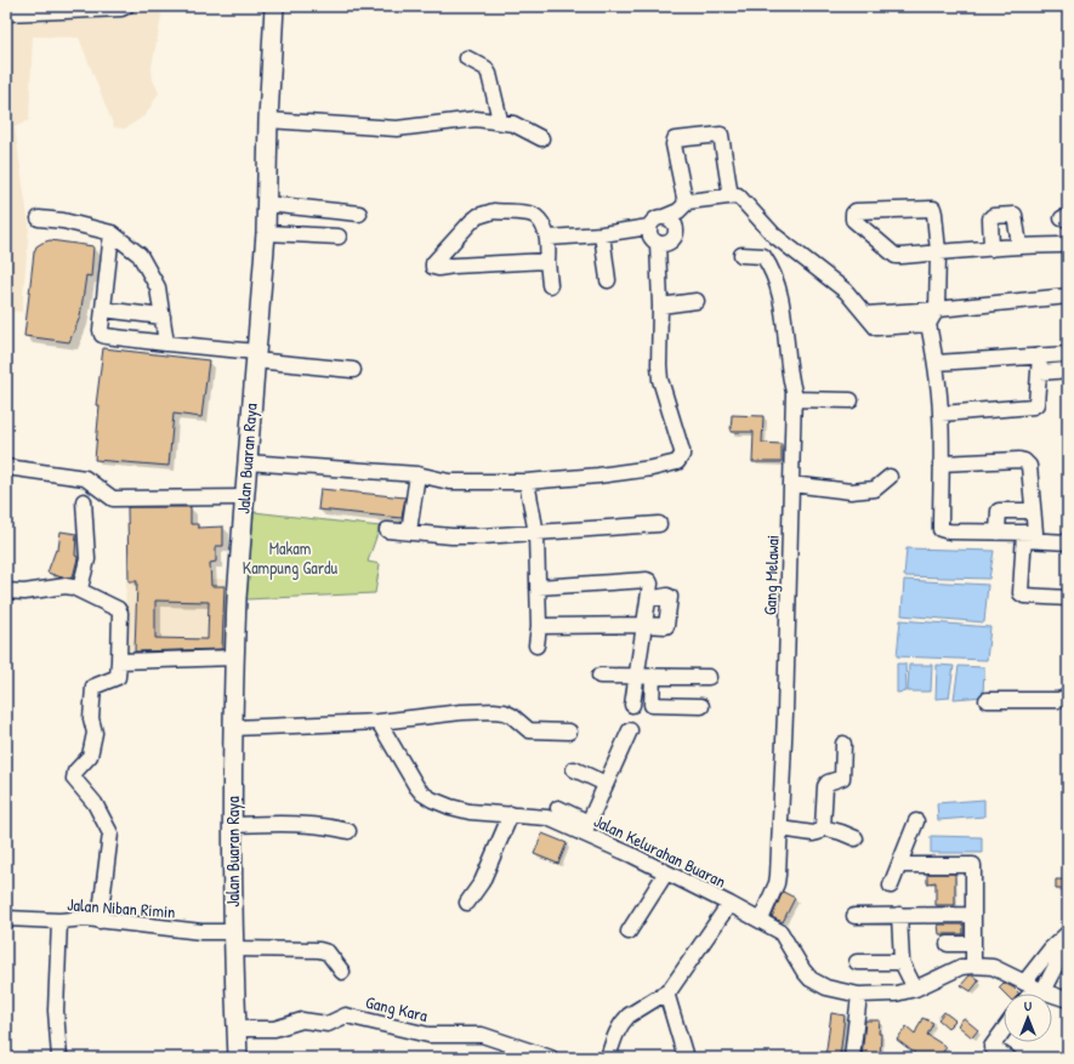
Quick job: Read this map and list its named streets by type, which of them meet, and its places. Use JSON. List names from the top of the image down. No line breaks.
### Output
{"streets":{"main road":["Jalan Buaran Raya"],"street":["Gang Melawai","Jalan Kelurahan Buaran","Jalan Niban Rimin","Gang Kara"]},"crossings":[["Jalan Buaran Raya","Jalan Niban Rimin"],["Jalan Buaran Raya","Gang Kara"],["Gang Melawai","Jalan Kelurahan Buaran"]],"parks":["Makam Kampung Gardu"],"north":"top"}
